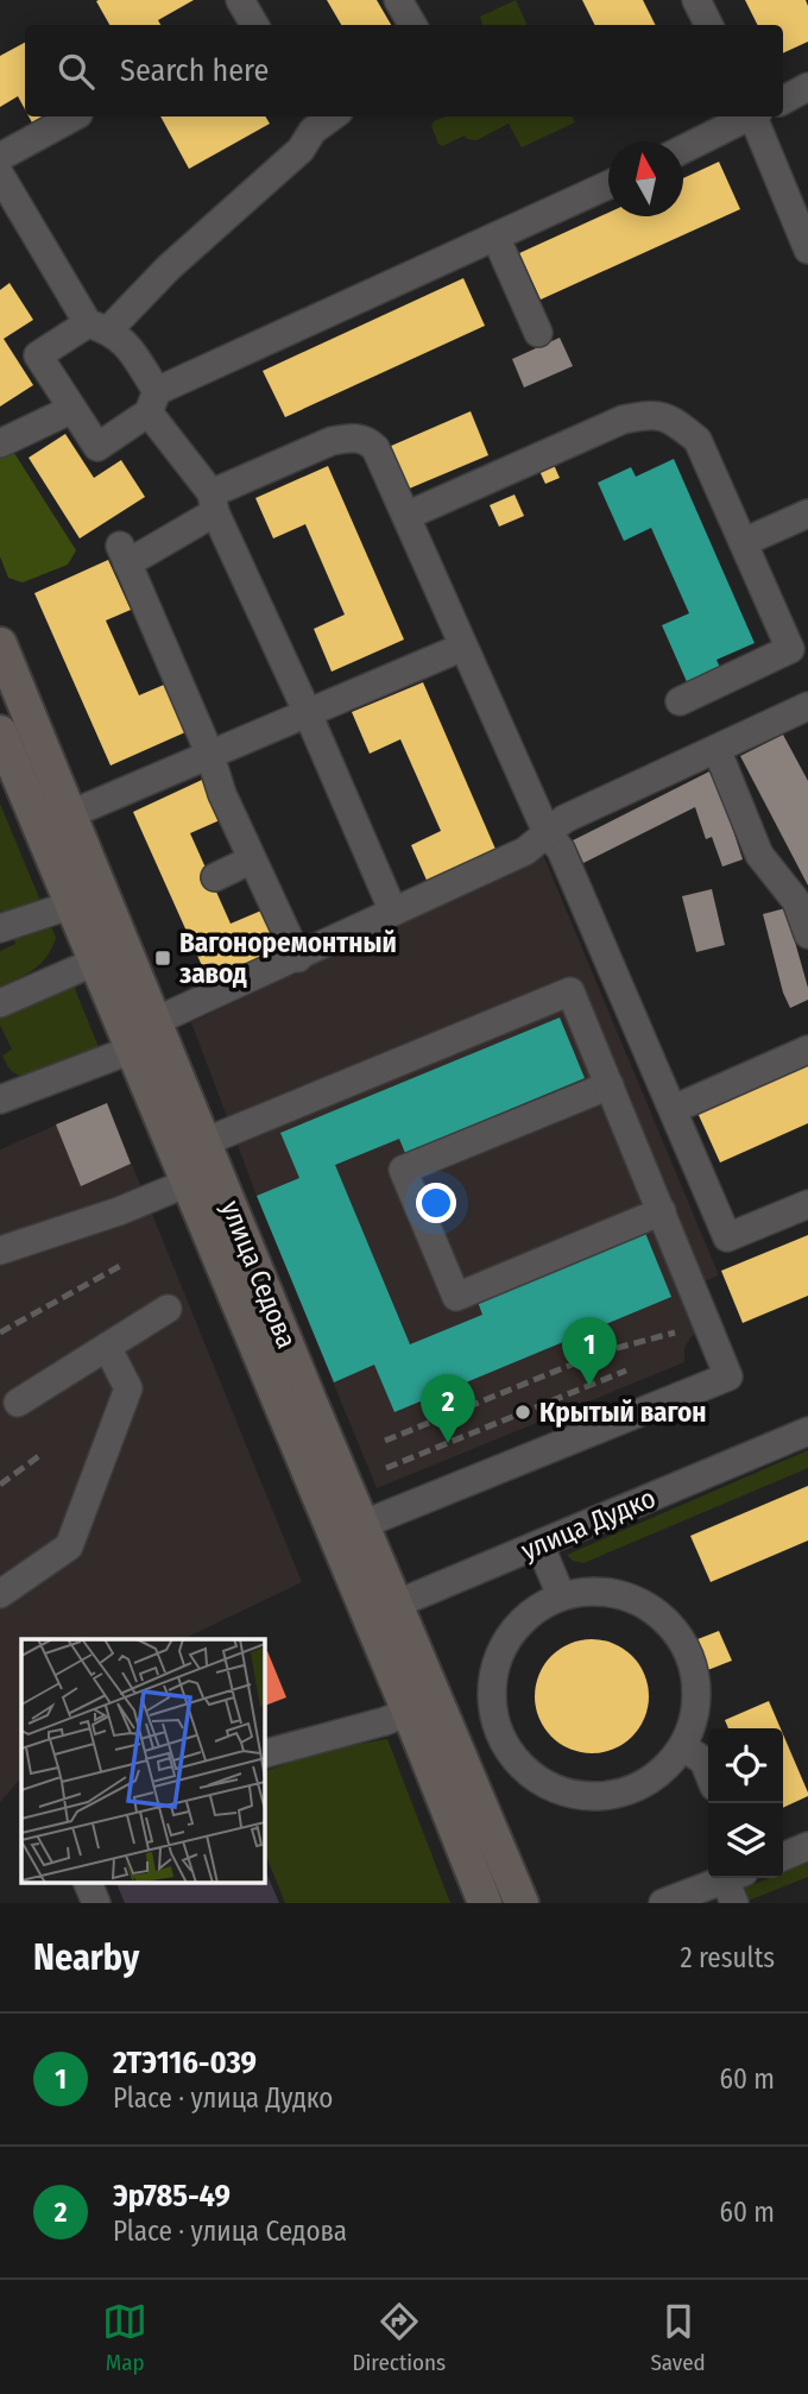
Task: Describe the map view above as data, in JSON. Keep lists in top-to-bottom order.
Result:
{
  "streets": {
    "main road": ["улица Седова"],
    "street": ["улица Дудко"]
  },
  "crossings": [
    ["улица Седова", "улица Дудко"]
  ],
  "places": {
    "transit": ["Вагоноремонтный завод"],
    "other": ["Крытый вагон"]
  },
  "north": "top",
  "page": {
    "search": "Search here",
    "pins": ["1", "2"],
    "heading": ["Nearby", "2 results"],
    "list": [
      {
        "mark": "1",
        "name": "2ТЭ116-039",
        "note": "Place · улица Дудко",
        "value": "60 m"
      },
      {
        "mark": "2",
        "name": "Эр785-49",
        "note": "Place · улица Седова",
        "value": "60 m"
      }
    ],
    "nav": ["Map", "Directions", "Saved"]
  }
}
